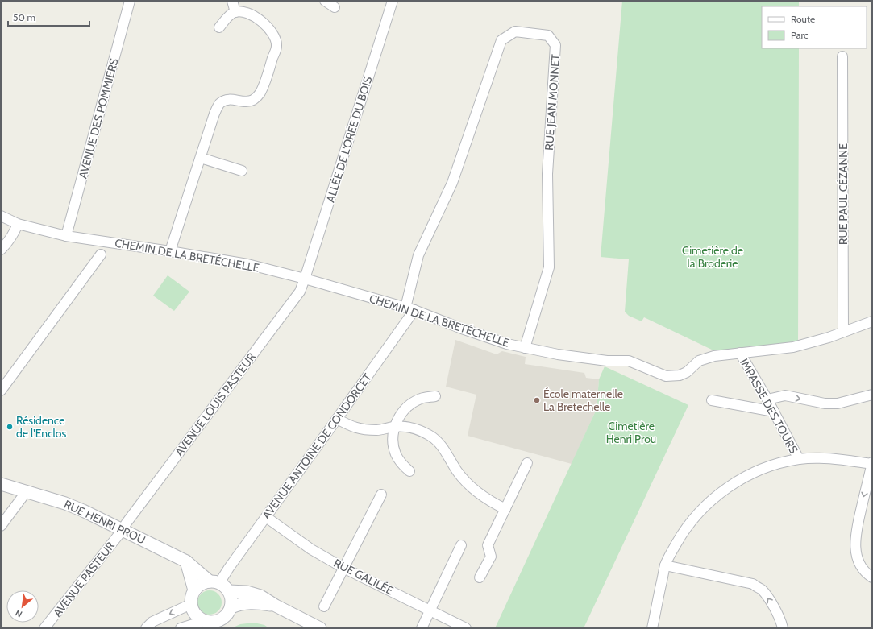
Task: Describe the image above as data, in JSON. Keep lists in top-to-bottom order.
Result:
{
  "streets": {
    "street": [
      "RUE JEAN MONNET",
      "AVENUE DES POMMIERS",
      "ALLÉE DE L'ORÉE DU BOIS",
      "RUE PAUL CÉZANNE",
      "CHEMIN DE LA BRETÉCHELLE",
      "AVENUE LOUIS PASTEUR",
      "IMPASSE DES TOURS",
      "AVENUE ANTOINE DE CONDORCET",
      "RUE HENRI PROU",
      "RUE GALILÉE",
      "AVENUE PASTEUR"
    ]
  },
  "crossings": [
    ["RUE JEAN MONNET", "CHEMIN DE LA BRETÉCHELLE"],
    ["RUE JEAN MONNET", "AVENUE ANTOINE DE CONDORCET"],
    ["AVENUE DES POMMIERS", "CHEMIN DE LA BRETÉCHELLE"],
    ["ALLÉE DE L'ORÉE DU BOIS", "CHEMIN DE LA BRETÉCHELLE"],
    ["ALLÉE DE L'ORÉE DU BOIS", "AVENUE LOUIS PASTEUR"],
    ["RUE PAUL CÉZANNE", "CHEMIN DE LA BRETÉCHELLE"],
    ["CHEMIN DE LA BRETÉCHELLE", "AVENUE LOUIS PASTEUR"],
    ["CHEMIN DE LA BRETÉCHELLE", "IMPASSE DES TOURS"],
    ["CHEMIN DE LA BRETÉCHELLE", "AVENUE ANTOINE DE CONDORCET"],
    ["AVENUE LOUIS PASTEUR", "RUE HENRI PROU"],
    ["AVENUE LOUIS PASTEUR", "AVENUE PASTEUR"],
    ["AVENUE ANTOINE DE CONDORCET", "RUE HENRI PROU"],
    ["AVENUE ANTOINE DE CONDORCET", "RUE GALILÉE"],
    ["RUE HENRI PROU", "AVENUE PASTEUR"]
  ],
  "parks": ["Cimetière de la Broderie", "Cimetière Henri Prou"],
  "places": ["École maternelle La Bretechelle", "Résidence de l'Enclos"],
  "legend": ["Route", "Parc"],
  "scale_bar": "50 m",
  "north": "bottom left"
}
